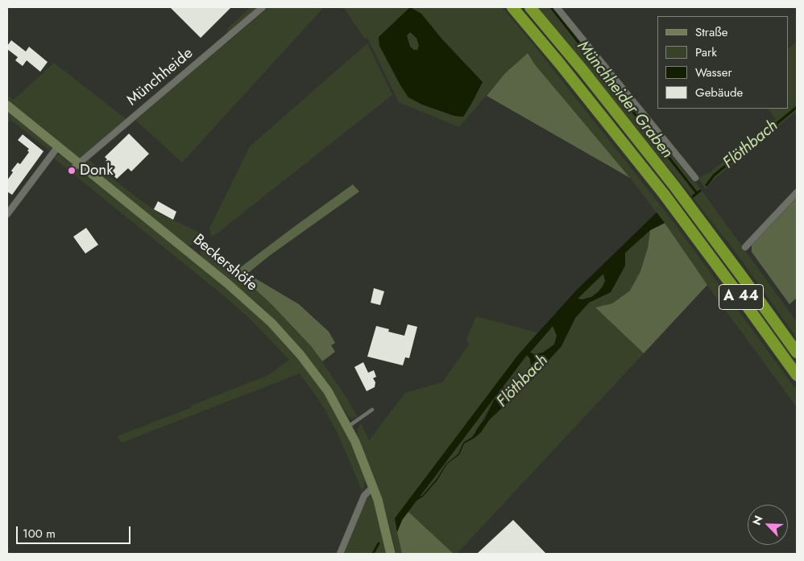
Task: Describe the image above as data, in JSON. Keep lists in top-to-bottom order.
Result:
{
  "streets": {
    "highway": ["A 44"],
    "street": ["Münchheide", "Beckershöfe"]
  },
  "crossings": [
    ["Münchheide", "Beckershöfe"]
  ],
  "water": ["Münchheider Graben", "Flöthbach"],
  "places": ["Donk"],
  "legend": [
    "Straße",
    "Park",
    "Wasser",
    "Gebäude"
  ],
  "scale_bar": "100 m",
  "north": "top left"
}
